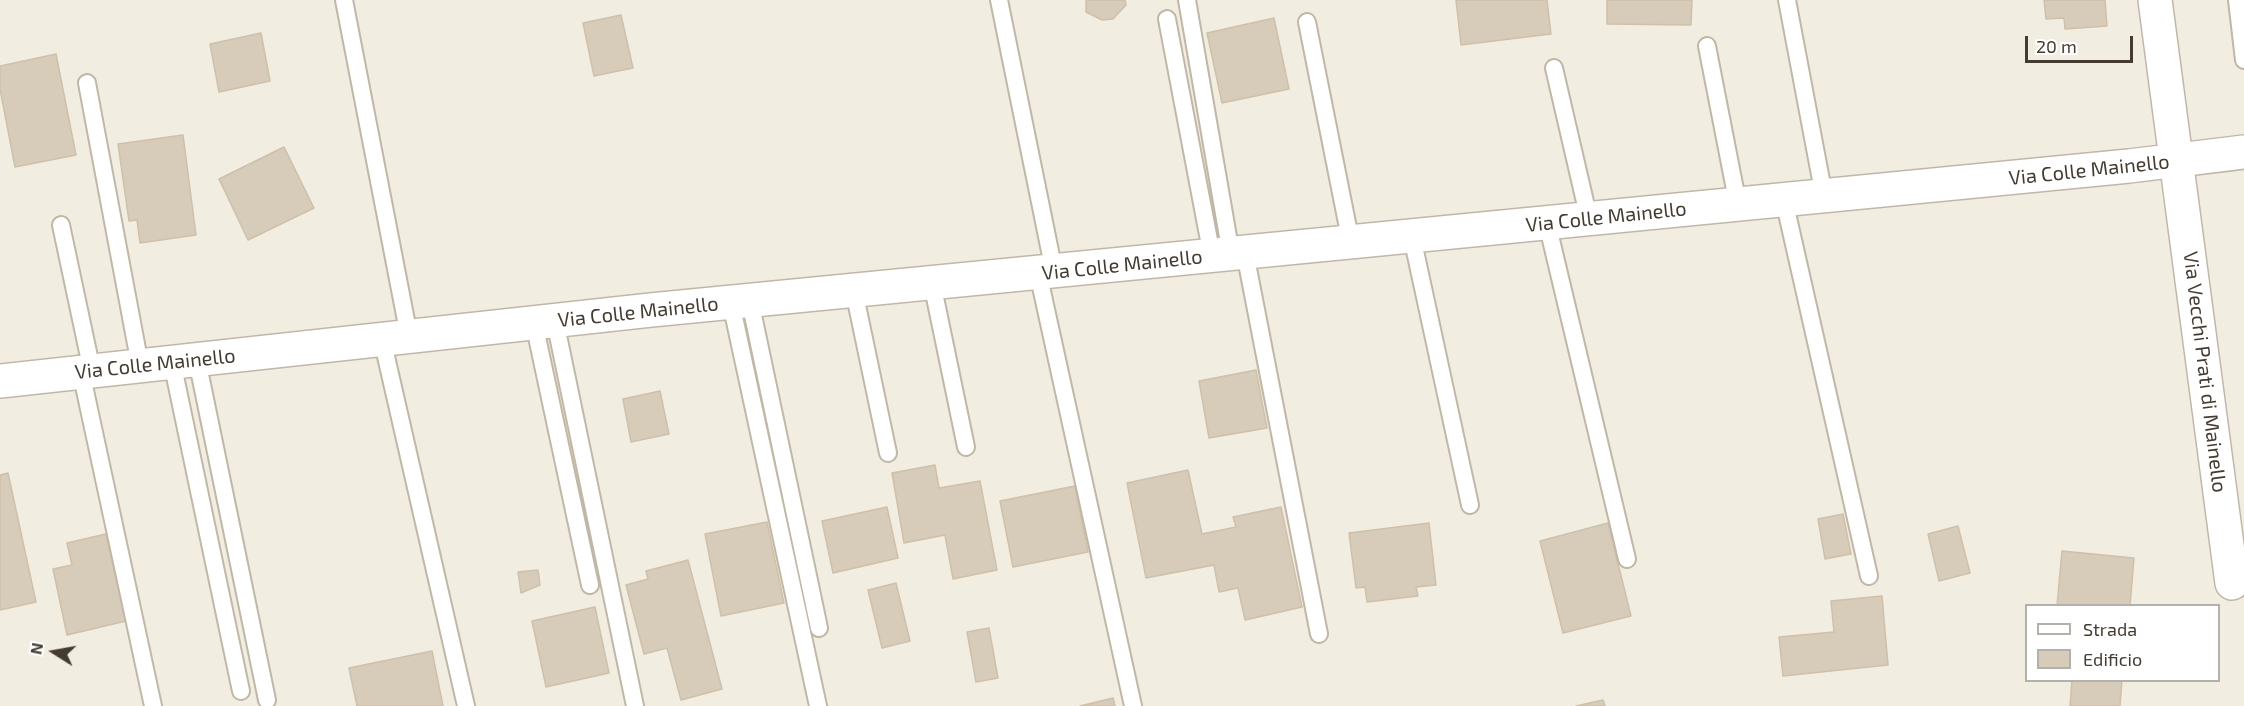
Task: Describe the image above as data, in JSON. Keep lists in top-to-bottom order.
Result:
{
  "streets": {
    "street": ["Via Colle Mainello", "Via Vecchi Prati di Mainello"]
  },
  "crossings": [
    ["Via Colle Mainello", "Via Vecchi Prati di Mainello"]
  ],
  "legend": ["Strada", "Edificio"],
  "scale_bar": "20 m",
  "north": "left"
}
